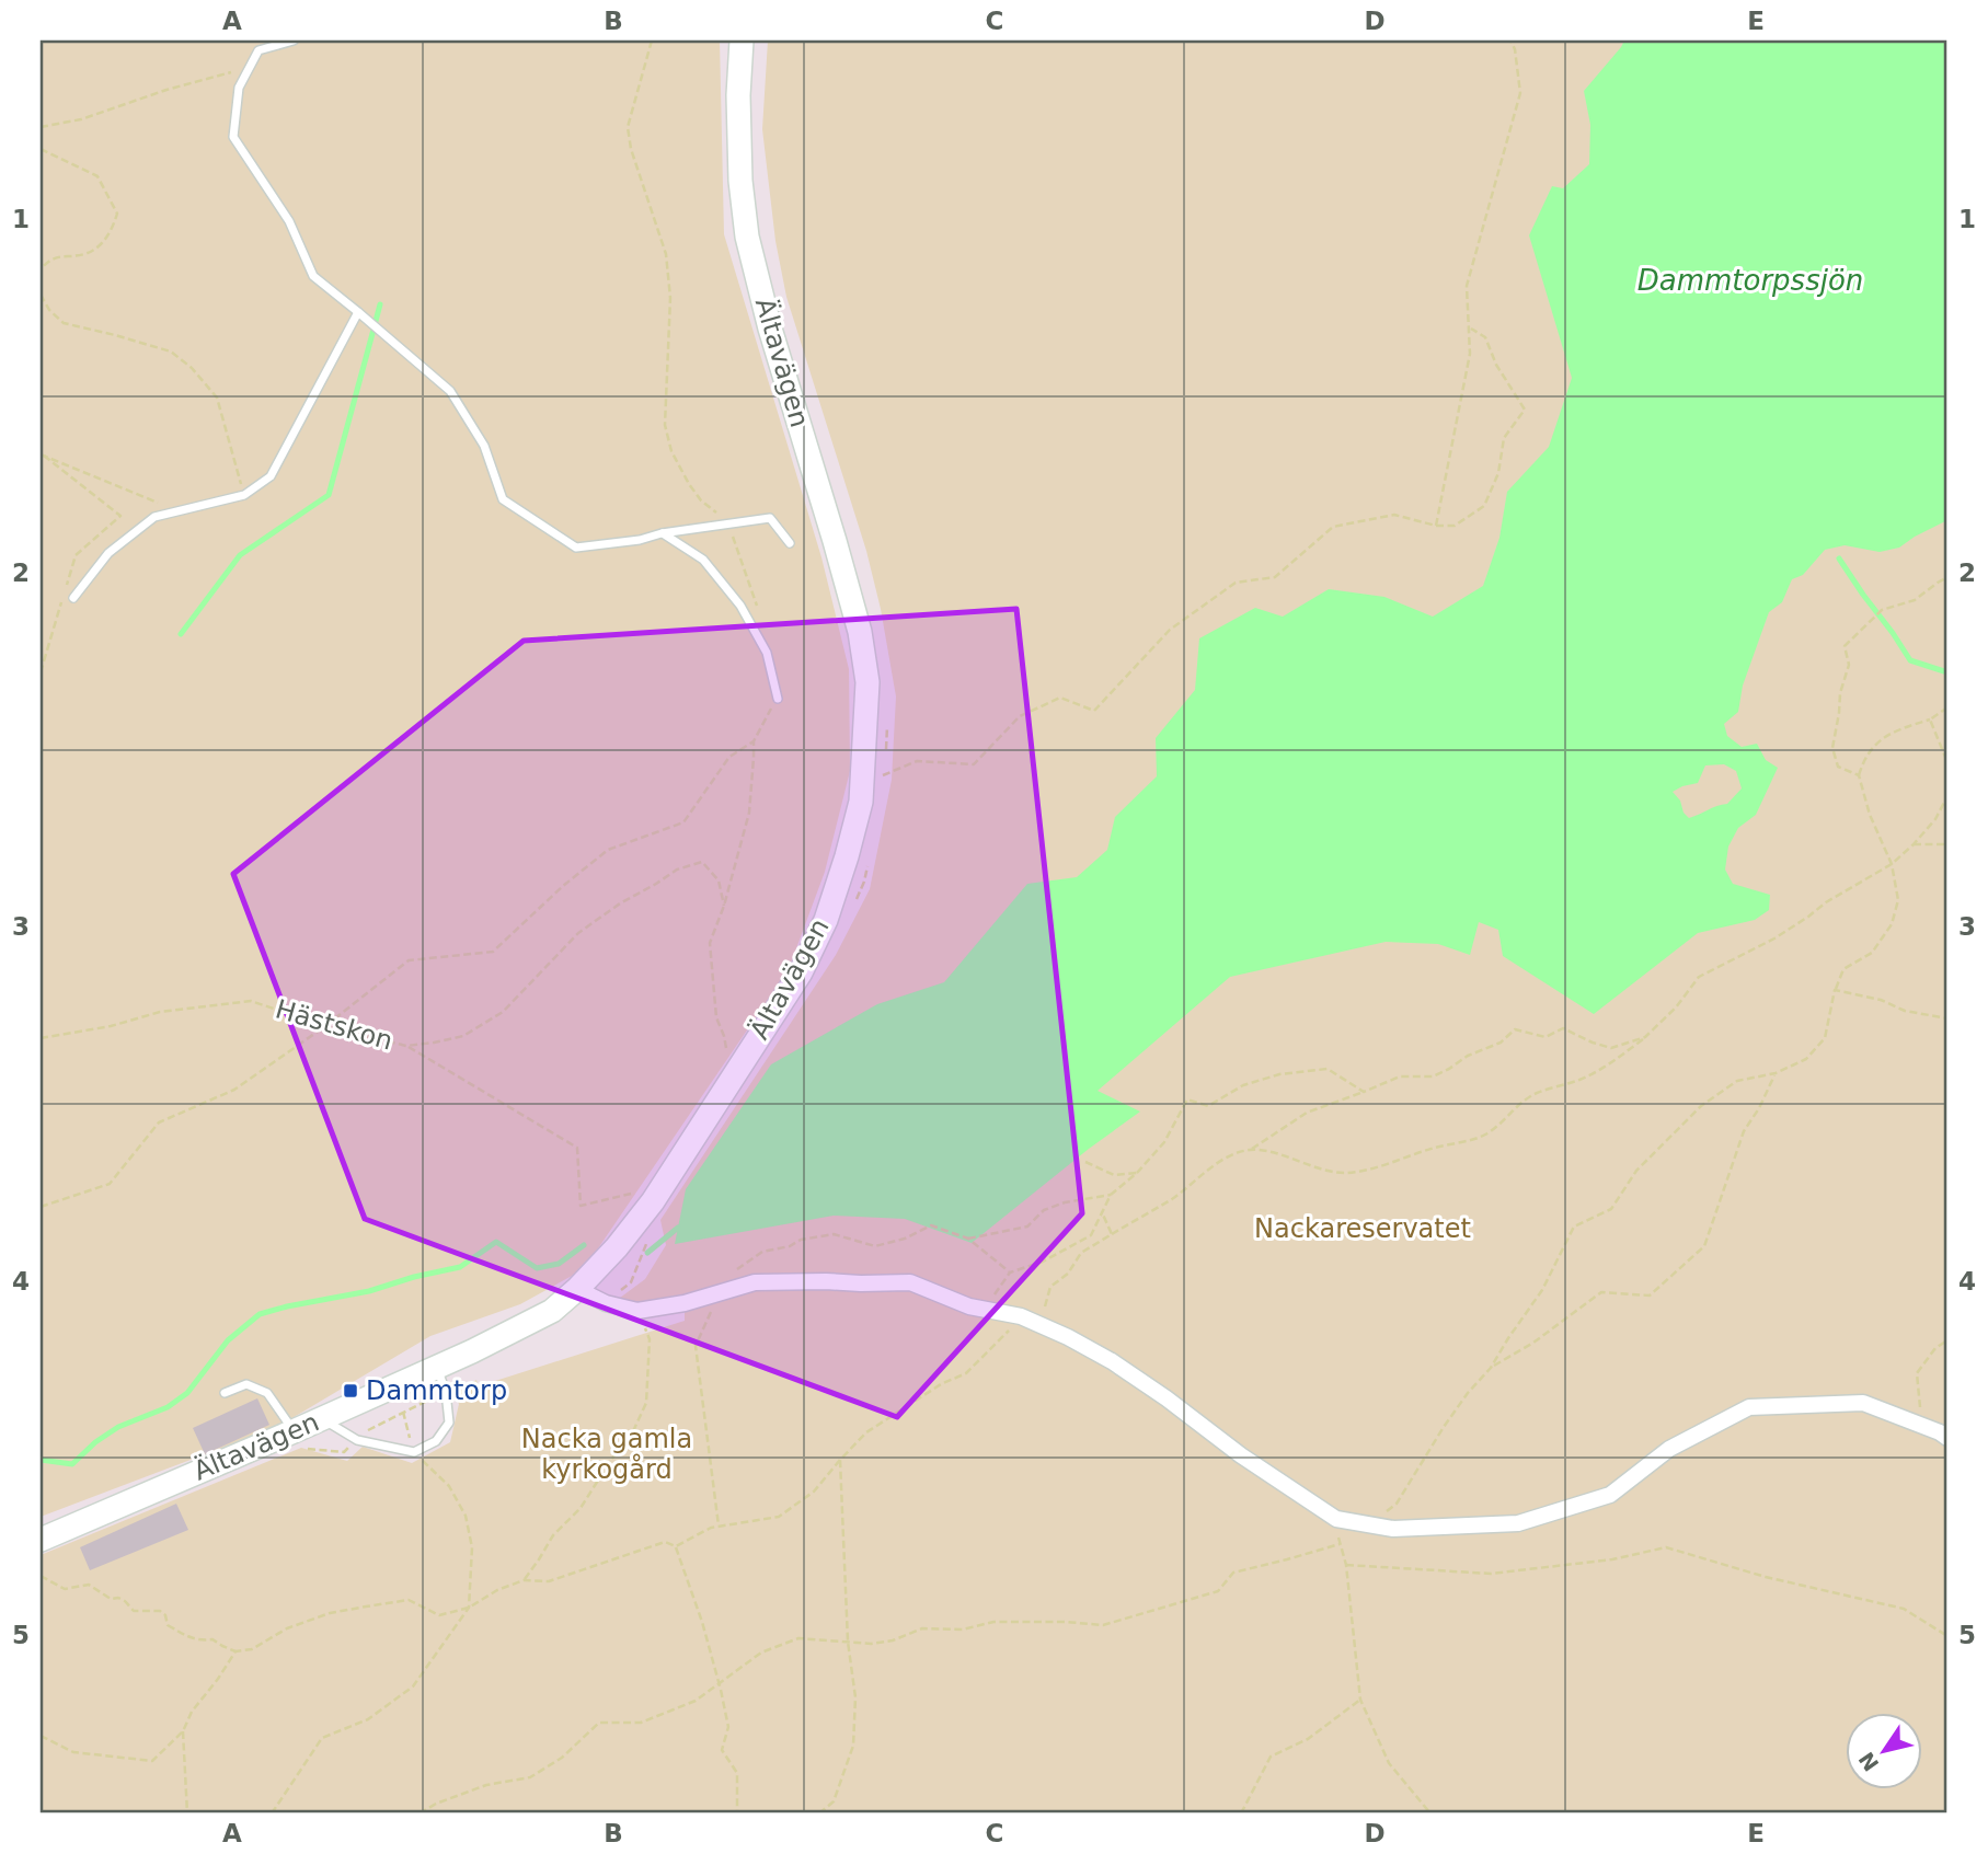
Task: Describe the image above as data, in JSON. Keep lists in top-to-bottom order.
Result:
{
  "streets": {
    "main road": ["Ältavägen"],
    "path": ["Hästskon"]
  },
  "water": ["Dammtorpssjön"],
  "parks": ["Nackareservatet", "Nacka gamla kyrkogård"],
  "places": {
    "transit": ["Dammtorp"]
  },
  "north": "bottom left",
  "grid": {
    "columns": [
      "A",
      "B",
      "C",
      "D",
      "E"
    ],
    "rows": [
      "1",
      "2",
      "3",
      "4",
      "5"
    ]
  }
}
